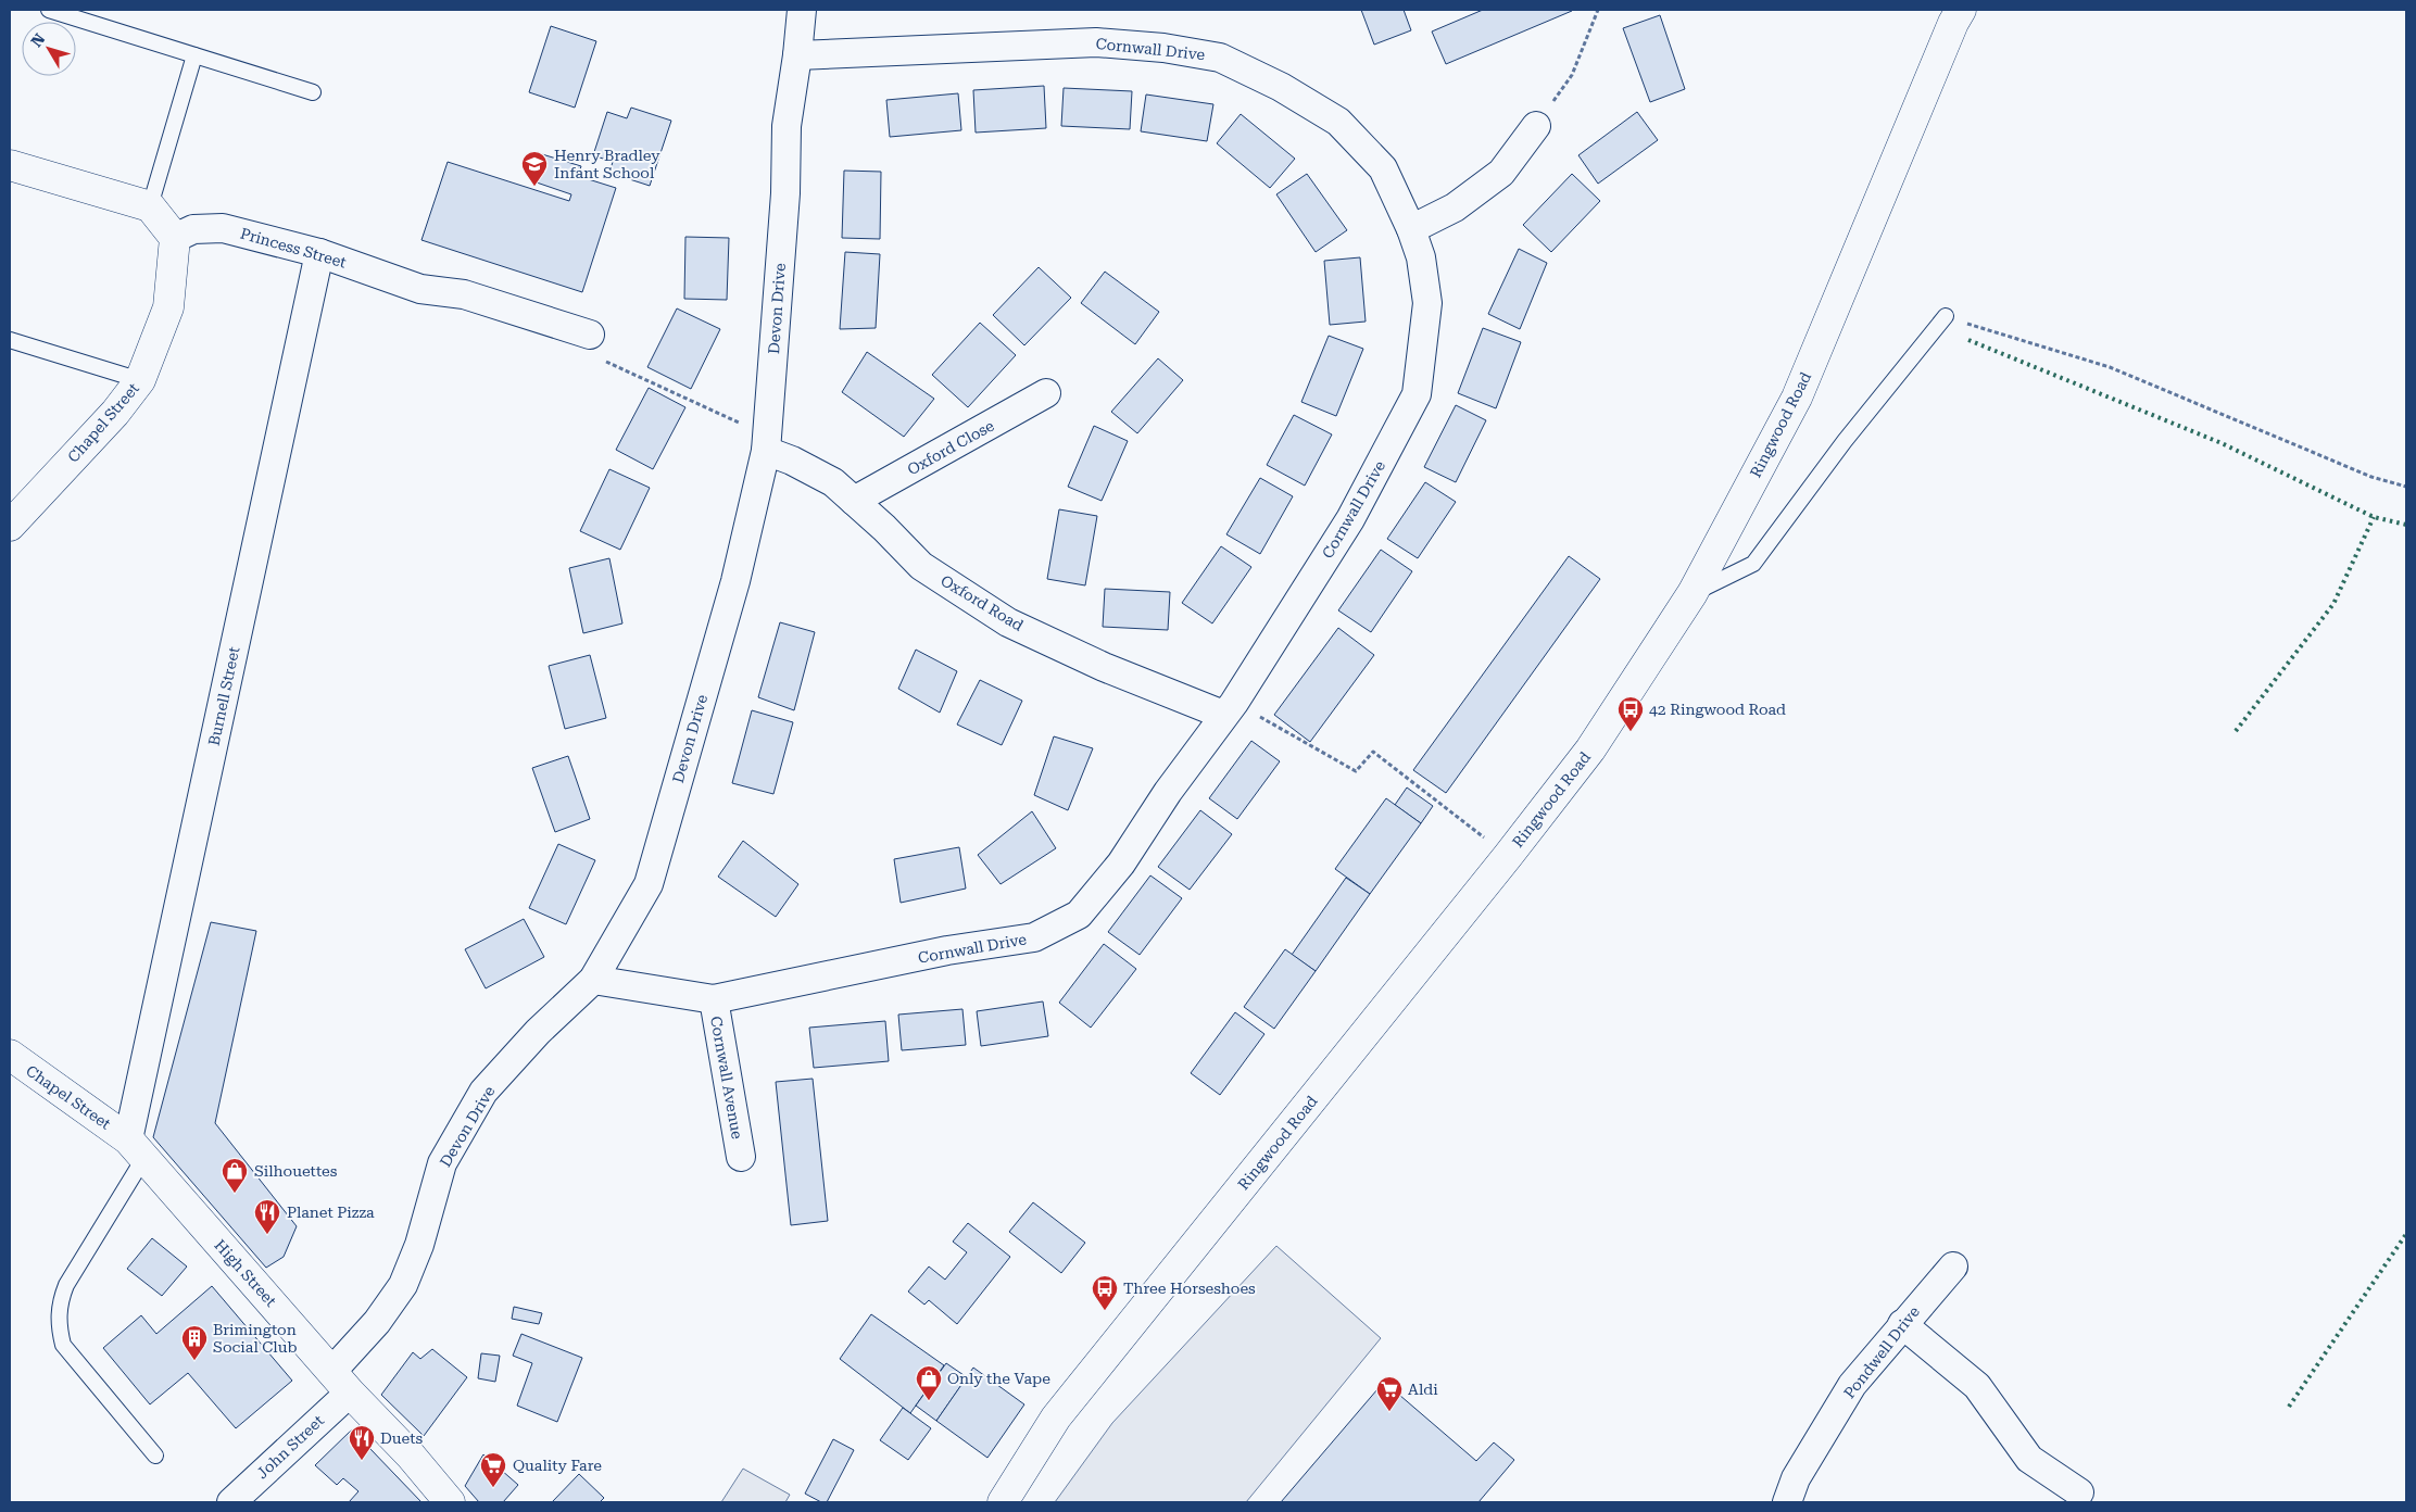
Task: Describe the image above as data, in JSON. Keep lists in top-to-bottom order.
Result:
{
  "streets": {
    "main road": ["Chapel Street", "Ringwood Road", "High Street"],
    "street": [
      "Cornwall Drive",
      "Princess Street",
      "Devon Drive",
      "Oxford Close",
      "Oxford Road",
      "Burnell Street",
      "Cornwall Avenue",
      "Pondwell Drive",
      "John Street"
    ]
  },
  "crossings": [
    ["Cornwall Drive", "Devon Drive"],
    ["Cornwall Drive", "Oxford Road"],
    ["Cornwall Drive", "Cornwall Avenue"],
    ["Princess Street", "Chapel Street"],
    ["Princess Street", "Burnell Street"],
    ["Devon Drive", "Oxford Road"],
    ["Devon Drive", "High Street"],
    ["Devon Drive", "John Street"],
    ["Chapel Street", "Burnell Street"],
    ["Chapel Street", "High Street"],
    ["Oxford Close", "Oxford Road"],
    ["Burnell Street", "High Street"],
    ["High Street", "John Street"]
  ],
  "places": {
    "school or university": ["Henry Bradley Infant School"],
    "bus stop": ["42 Ringwood Road", "Three Horseshoes"],
    "shop": ["Silhouettes", "Only the Vape"],
    "restaurant": ["Planet Pizza", "Duets"],
    "building": ["Brimington Social Club"],
    "supermarket": ["Aldi", "Quality Fare"]
  },
  "north": "top left"
}
